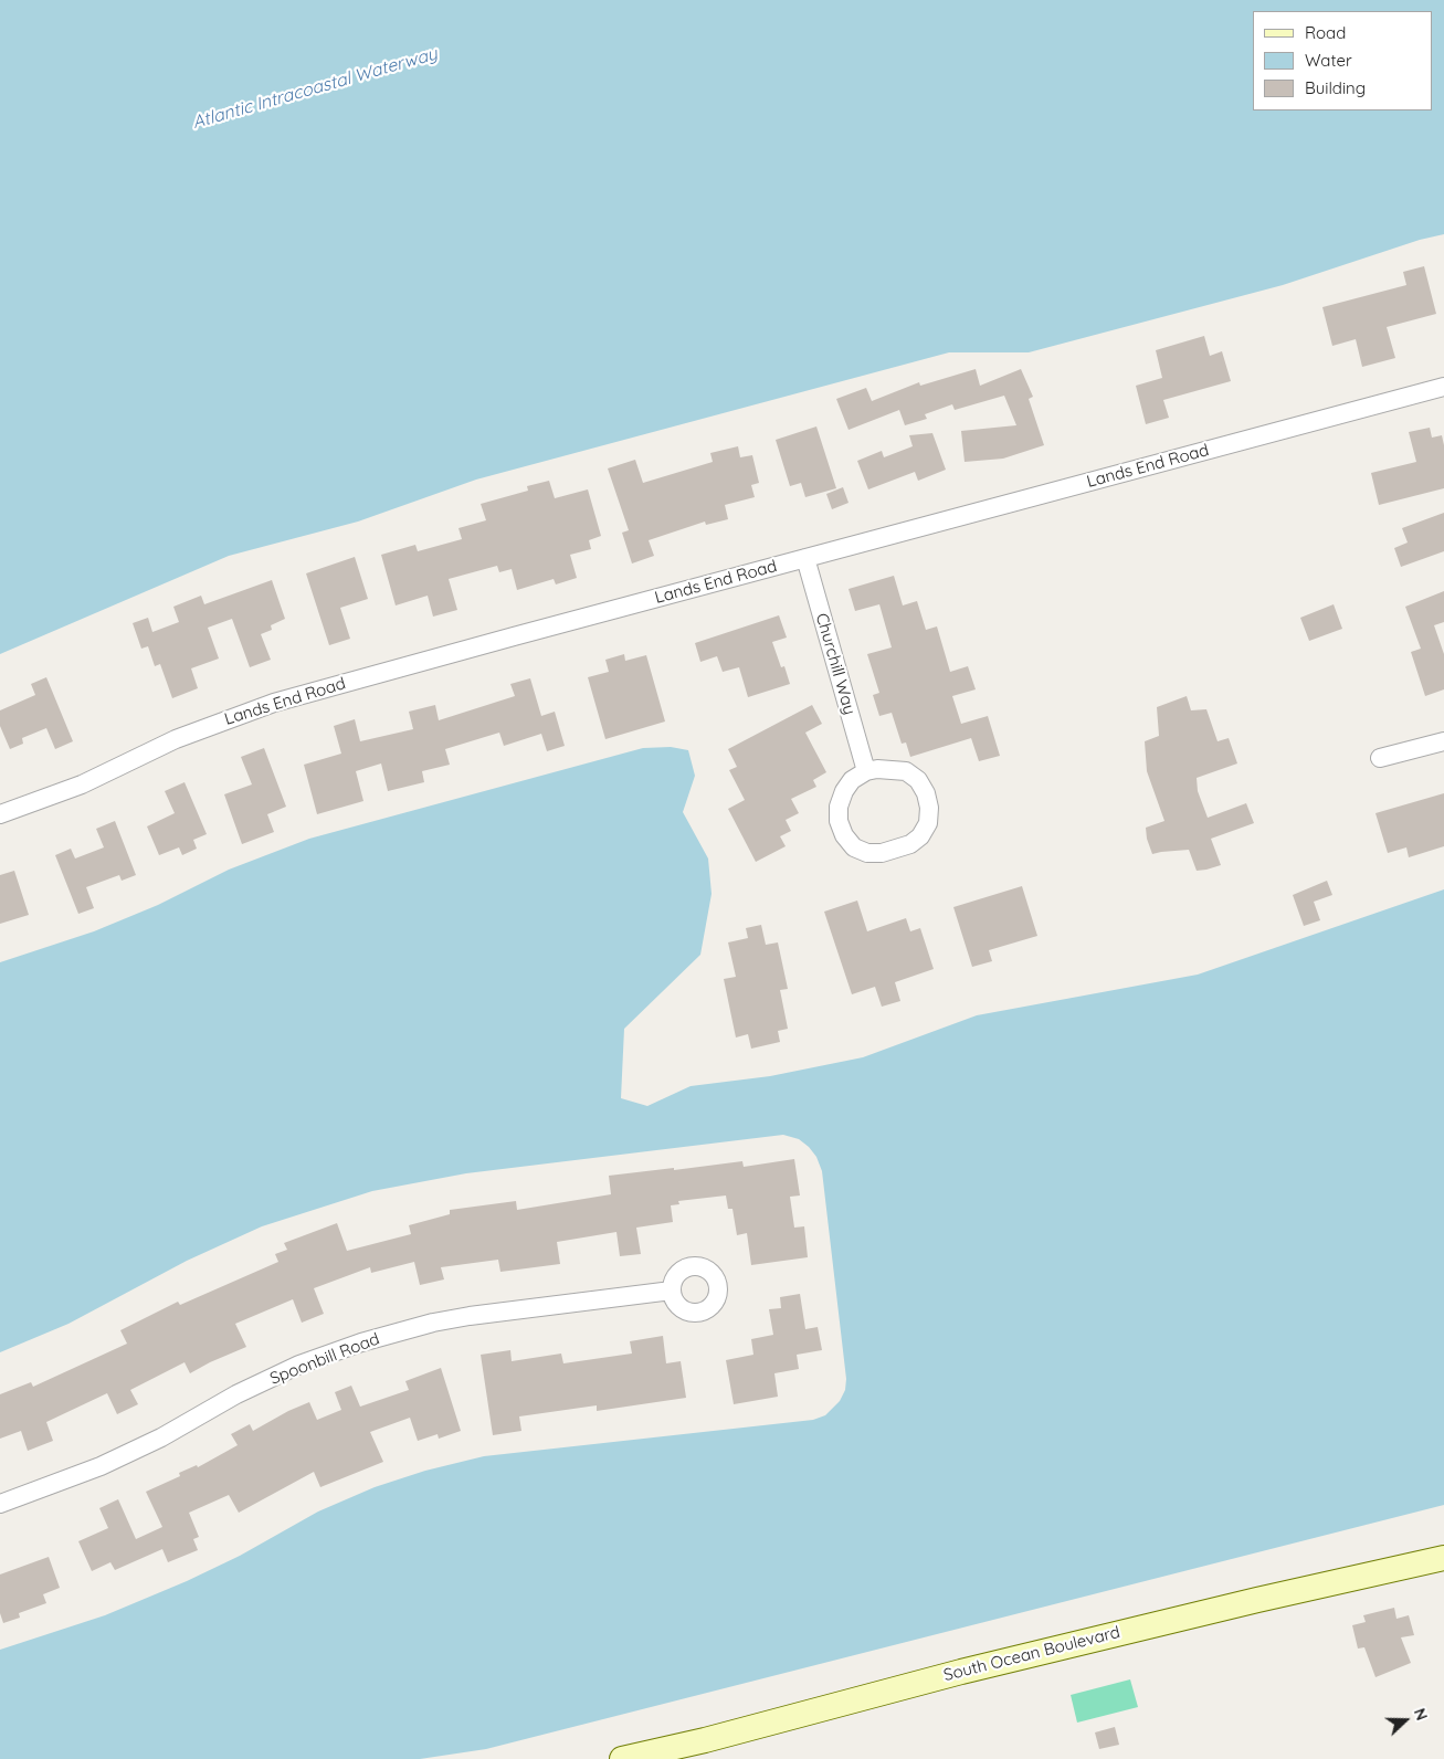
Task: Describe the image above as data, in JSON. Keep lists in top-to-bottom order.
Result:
{
  "streets": {
    "main road": ["South Ocean Boulevard"],
    "street": ["Lands End Road", "Churchill Way", "Spoonbill Road"]
  },
  "crossings": [
    ["Lands End Road", "Churchill Way"]
  ],
  "water": ["Atlantic Intracoastal Waterway"],
  "legend": ["Road", "Water", "Building"],
  "north": "right"
}
